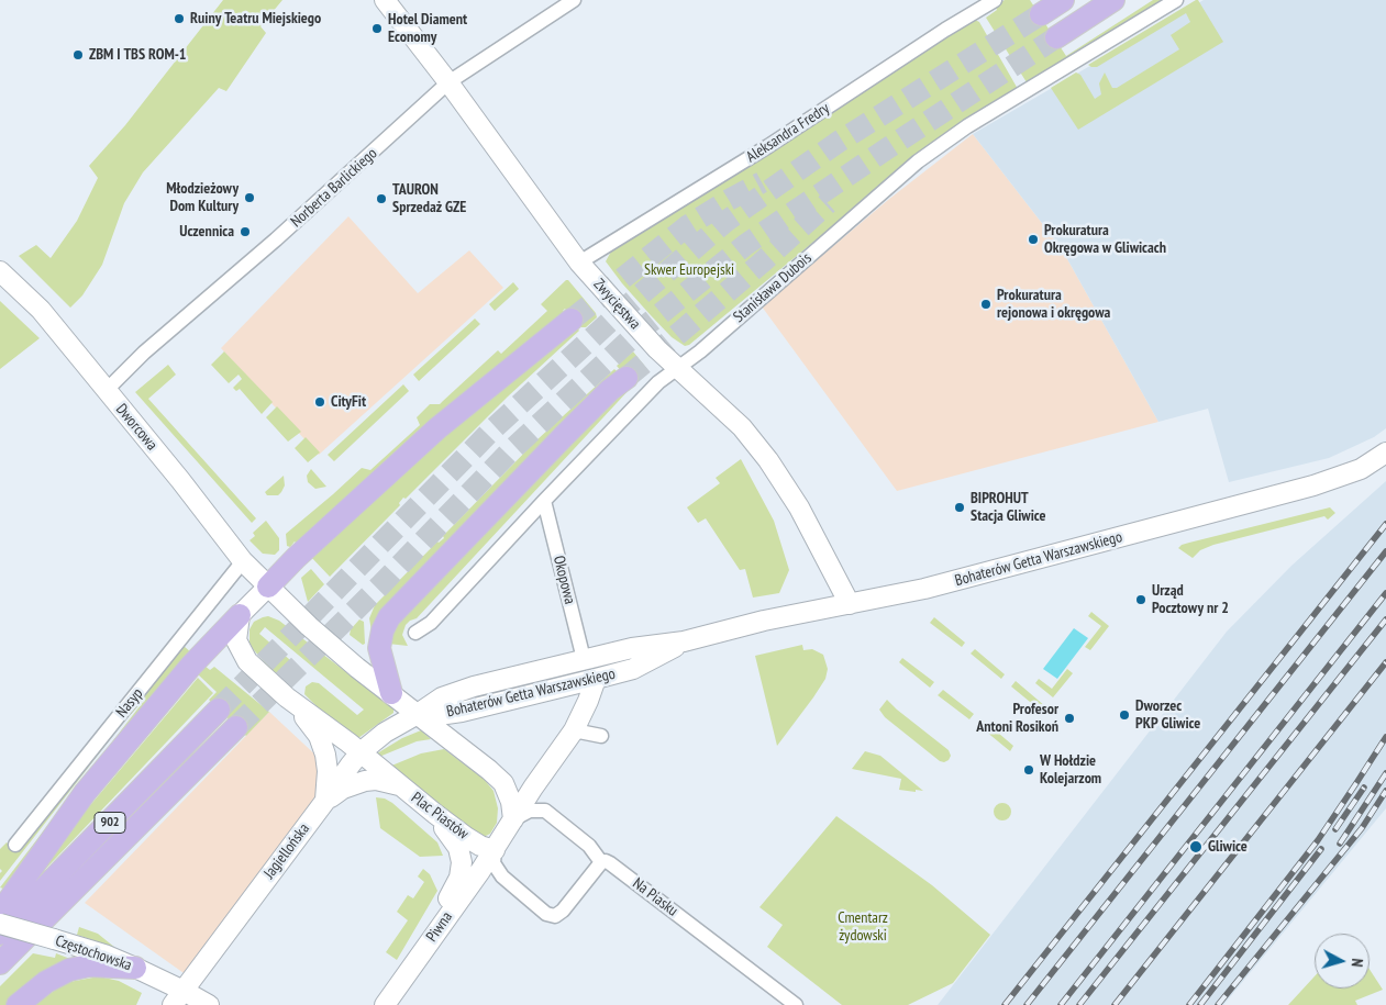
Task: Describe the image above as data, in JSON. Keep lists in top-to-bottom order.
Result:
{
  "streets": {
    "main road": [
      "Zwycięstwa",
      "Dworcowa",
      "Bohaterów Getta Warszawskiego",
      "Plac Piastów",
      "902",
      "Jagiellońska",
      "Piwna",
      "Częstochowska"
    ],
    "street": [
      "Aleksandra Fredry",
      "Norberta Barlickiego",
      "Stanisława Dubois",
      "Okopowa",
      "Nasyp",
      "Na Piasku"
    ]
  },
  "crossings": [
    ["Aleksandra Fredry", "Zwycięstwa"],
    ["Norberta Barlickiego", "Zwycięstwa"],
    ["Norberta Barlickiego", "Dworcowa"],
    ["Stanisława Dubois", "Zwycięstwa"],
    ["Stanisława Dubois", "Okopowa"],
    ["Zwycięstwa", "Bohaterów Getta Warszawskiego"],
    ["Dworcowa", "Bohaterów Getta Warszawskiego"],
    ["Dworcowa", "Nasyp"],
    ["Dworcowa", "Jagiellońska"],
    ["Bohaterów Getta Warszawskiego", "Okopowa"],
    ["Bohaterów Getta Warszawskiego", "Jagiellońska"],
    ["Plac Piastów", "Jagiellońska"],
    ["Plac Piastów", "Na Piasku"],
    ["Plac Piastów", "Piwna"],
    ["Jagiellońska", "Częstochowska"],
    ["Na Piasku", "Piwna"]
  ],
  "parks": ["Skwer Europejski", "Cmentarz żydowski"],
  "places": [
    "Ruiny Teatru Miejskiego",
    "Hotel Diament Economy",
    "ZBM I TBS ROM-1",
    "Młodzieżowy Dom Kultury",
    "TAURON Sprzedaż GZE",
    "Uczennica",
    "Prokuratura Okręgowa w Gliwicach",
    "Prokuratura rejonowa i okręgowa",
    "CityFit",
    "BIPROHUT Stacja Gliwice",
    "Urząd Pocztowy nr 2",
    "Dworzec PKP Gliwice",
    "Profesor Antoni Rosikoń",
    "W Hołdzie Kolejarzom",
    "Gliwice"
  ],
  "north": "right"
}
